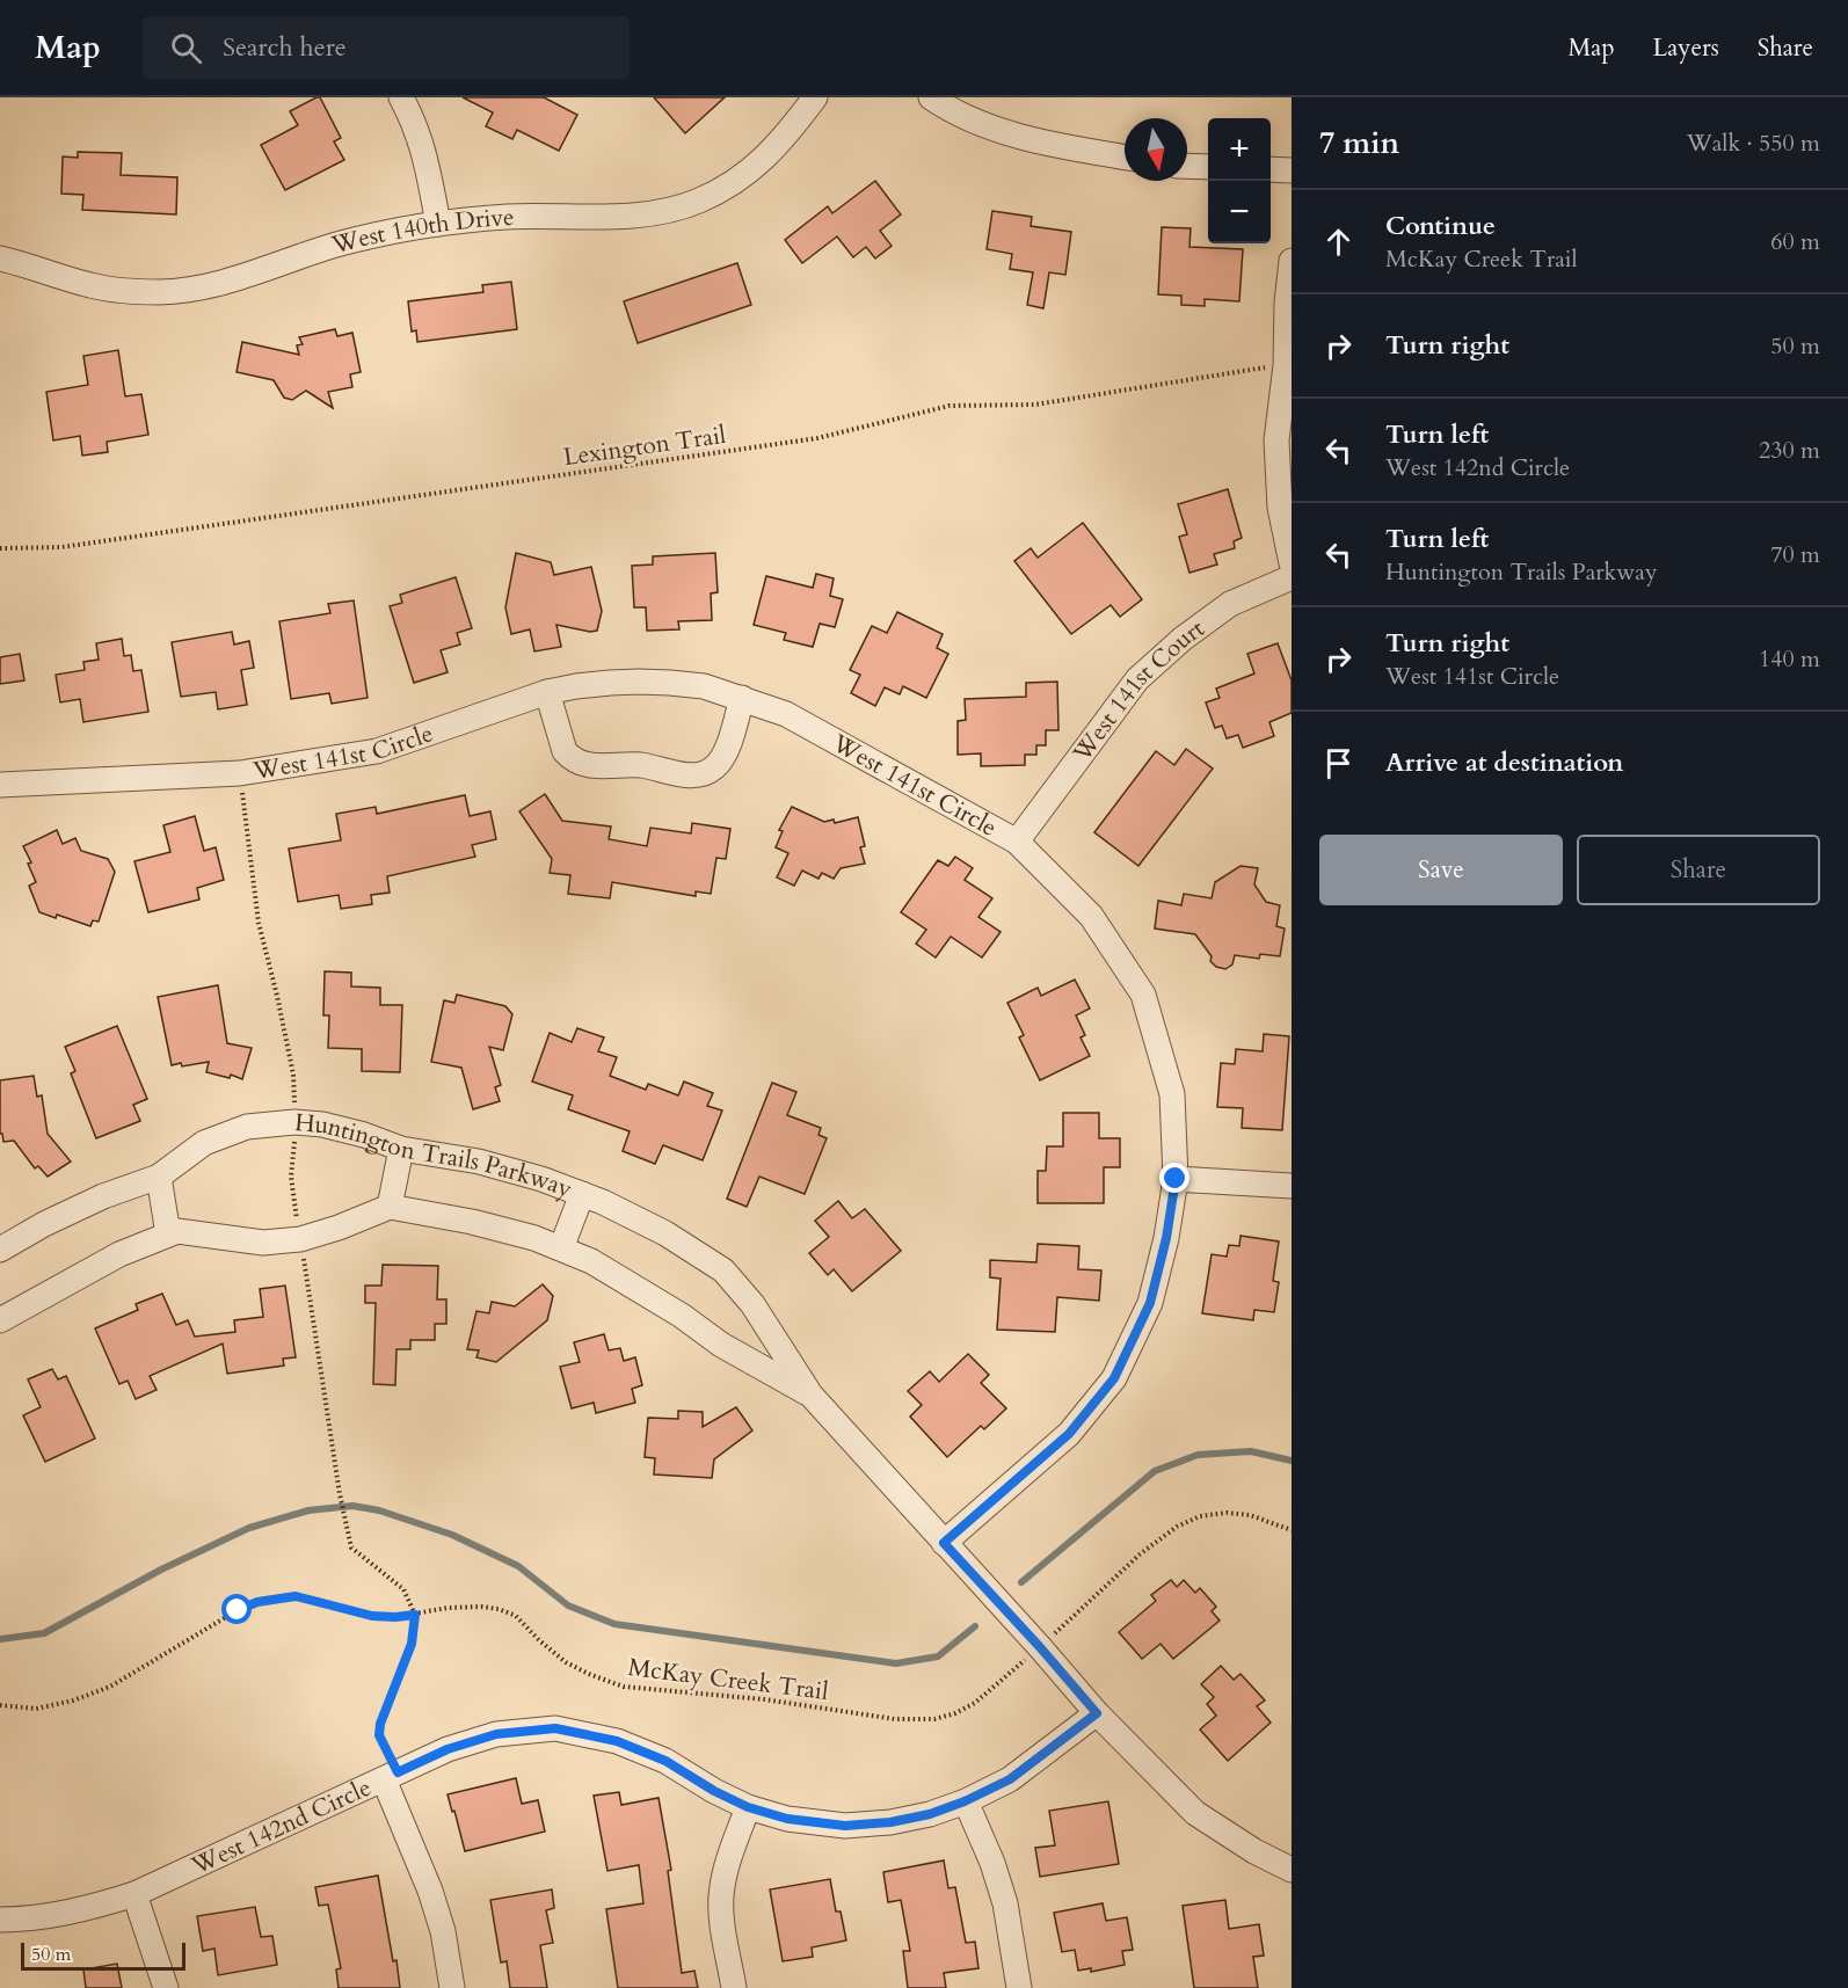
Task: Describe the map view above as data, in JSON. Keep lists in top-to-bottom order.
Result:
{
  "streets": {
    "street": [
      "West 140th Drive",
      "West 141st Court",
      "West 141st Circle",
      "Huntington Trails Parkway",
      "West 142nd Circle"
    ],
    "path": ["Lexington Trail", "McKay Creek Trail"]
  },
  "crossings": [
    ["West 141st Court", "West 141st Circle"],
    ["West 141st Circle", "Huntington Trails Parkway"],
    ["Huntington Trails Parkway", "West 142nd Circle"]
  ],
  "scale_bar": "50 m",
  "north": "bottom",
  "page": {
    "header": "Map",
    "search": "Search here",
    "nav": ["Map", "Layers", "Share"],
    "heading": ["7 min", "Walk · 550 m"],
    "map_buttons": ["+", "−"],
    "list": [
      ["Continue", "McKay Creek Trail", "60 m"],
      ["Turn right", "50 m"],
      ["Turn left", "West 142nd Circle", "230 m"],
      ["Turn left", "Huntington Trails Parkway", "70 m"],
      ["Turn right", "West 141st Circle", "140 m"],
      "Arrive at destination"
    ],
    "buttons": ["Save", "Share"],
    "scale": "50 m"
  }
}
